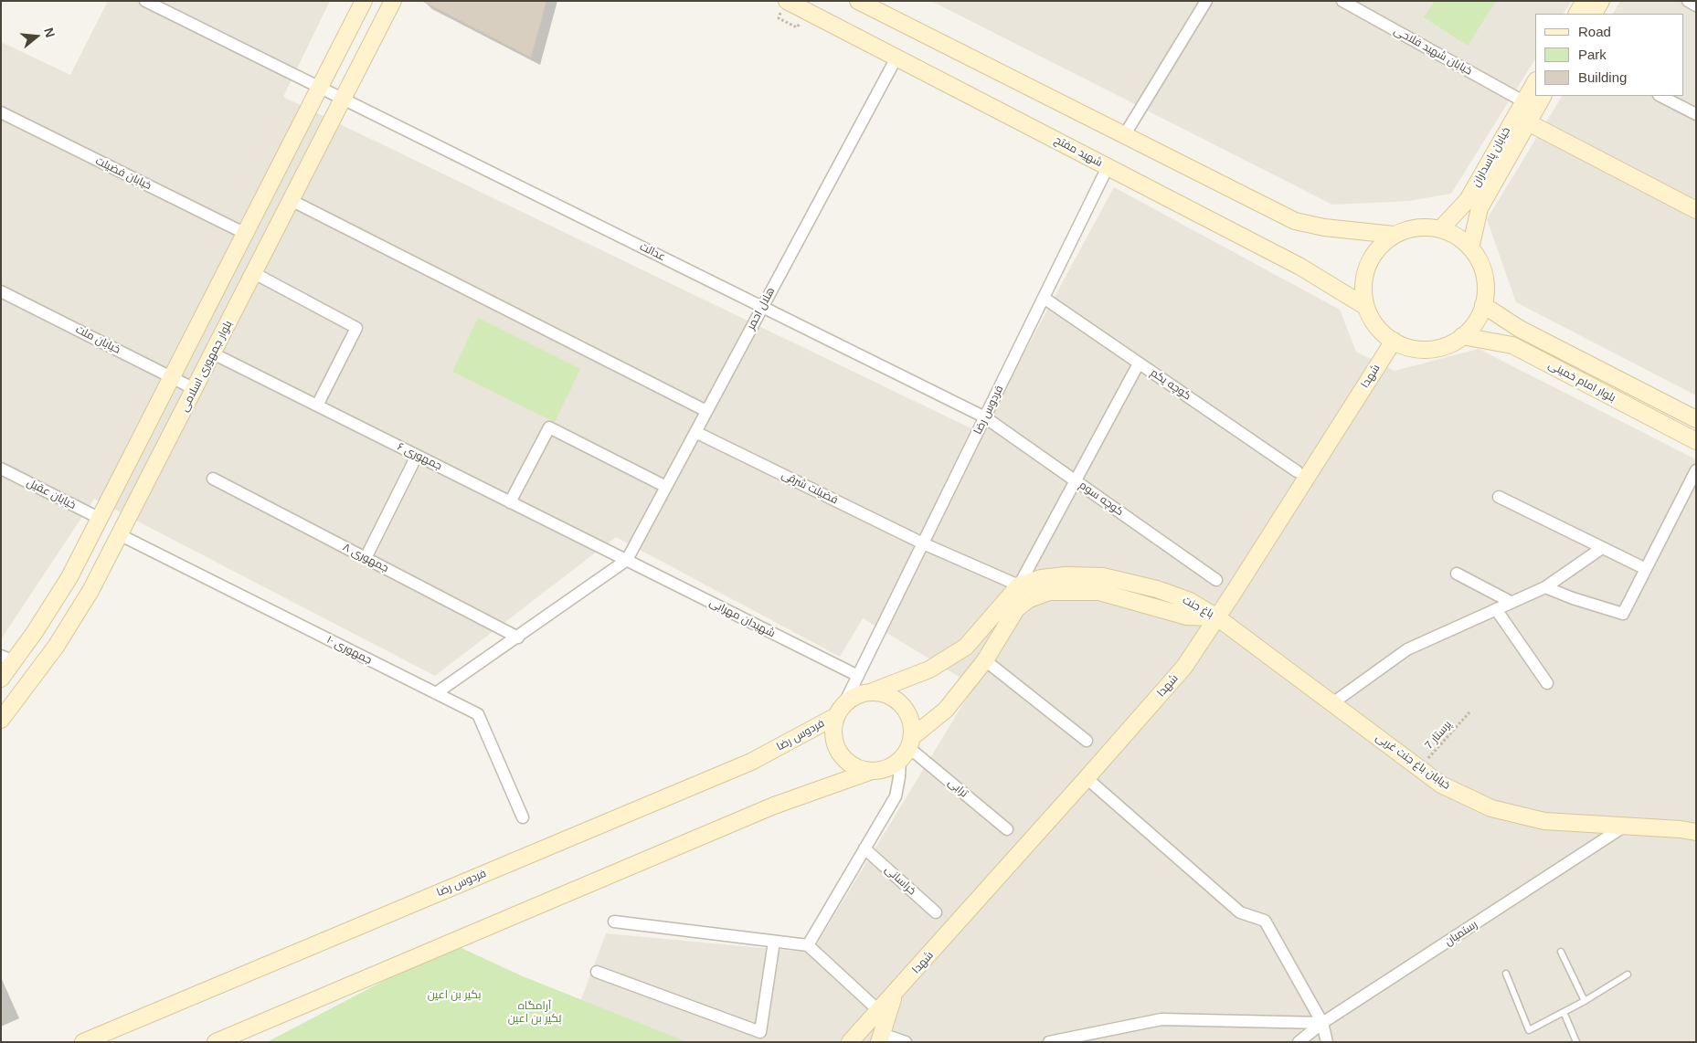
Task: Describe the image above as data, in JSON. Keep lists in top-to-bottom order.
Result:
{
  "streets": {
    "street": [
      "خیابان شهید فلاحی",
      "شهید مفتح",
      "خیابان پاسداران",
      "خیابان فضیلت",
      "عدالت",
      "هلال احمر",
      "خیابان ملت",
      "بلوار جمهوری اسلامی",
      "شهدا",
      "بلوار امام خمینی",
      "کوچه یکم",
      "فردوس رضا",
      "جمهوری ۶",
      "فضیلت شرقی",
      "خیابان عقیل",
      "کوچه سوم",
      "جمهوری ۸",
      "باغ جنت",
      "شهیدان مهرابی",
      "جمهوری ۱۰",
      "خیابان باغ جنت غربی",
      "ترابی",
      "خراسانی",
      "رستمیان"
    ],
    "path": ["پرستار 7"]
  },
  "crossings": [
    ["خیابان شهید فلاحی", "خیابان پاسداران"],
    ["شهید مفتح", "خیابان پاسداران"],
    ["شهید مفتح", "هلال احمر"],
    ["شهید مفتح", "شهدا"],
    ["شهید مفتح", "بلوار امام خمینی"],
    ["شهید مفتح", "فردوس رضا"],
    ["خیابان پاسداران", "شهدا"],
    ["خیابان پاسداران", "بلوار امام خمینی"],
    ["عدالت", "هلال احمر"],
    ["عدالت", "بلوار جمهوری اسلامی"],
    ["عدالت", "فردوس رضا"],
    ["عدالت", "کوچه سوم"],
    ["هلال احمر", "جمهوری ۶"],
    ["هلال احمر", "فضیلت شرقی"],
    ["هلال احمر", "شهیدان مهرابی"],
    ["خیابان ملت", "بلوار جمهوری اسلامی"],
    ["بلوار جمهوری اسلامی", "جمهوری ۶"],
    ["بلوار جمهوری اسلامی", "جمهوری ۱۰"],
    ["شهدا", "بلوار امام خمینی"],
    ["شهدا", "باغ جنت"],
    ["شهدا", "خیابان باغ جنت غربی"],
    ["کوچه یکم", "فردوس رضا"],
    ["فردوس رضا", "فضیلت شرقی"],
    ["فردوس رضا", "کوچه سوم"],
    ["فردوس رضا", "باغ جنت"],
    ["فردوس رضا", "شهیدان مهرابی"],
    ["فردوس رضا", "ترابی"],
    ["جمهوری ۶", "شهیدان مهرابی"],
    ["فضیلت شرقی", "باغ جنت"],
    ["باغ جنت", "خیابان باغ جنت غربی"],
    ["باغ جنت", "ترابی"],
    ["پرستار 7", "خیابان باغ جنت غربی"],
    ["خیابان باغ جنت غربی", "رستمیان"]
  ],
  "parks": ["بکیر بن اعین", "آرامگاه بُکیر بن اعین"],
  "legend": ["Road", "Park", "Building"],
  "north": "right"
}
